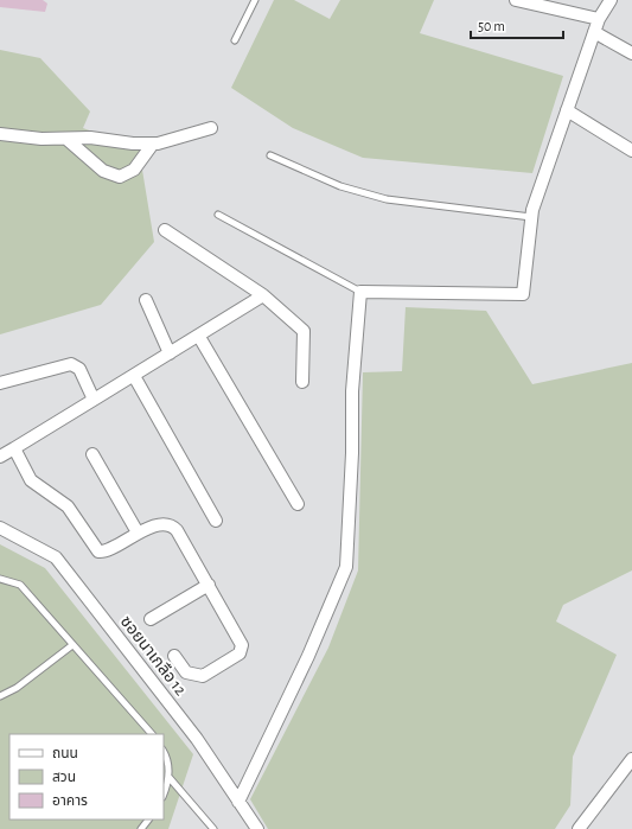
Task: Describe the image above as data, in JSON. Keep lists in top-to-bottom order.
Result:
{
  "streets": {
    "street": ["ซอยนาเกลือ 12"]
  },
  "legend": ["ถนน", "สวน", "อาคาร"],
  "scale_bar": "50 m"
}
